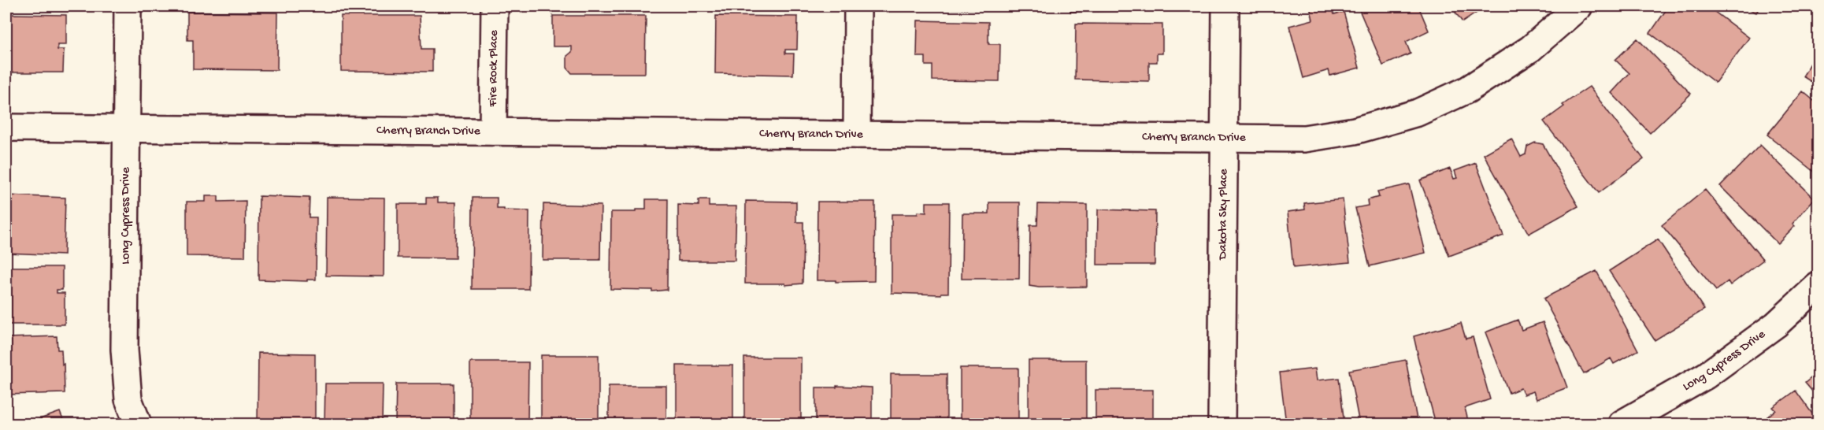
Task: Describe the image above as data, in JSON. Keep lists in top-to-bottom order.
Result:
{
  "streets": {
    "street": [
      "Fire Rock Place",
      "Cherry Branch Drive",
      "Dakota Sky Place",
      "Long Cypress Drive"
    ]
  },
  "crossings": [
    ["Fire Rock Place", "Cherry Branch Drive"],
    ["Cherry Branch Drive", "Dakota Sky Place"],
    ["Cherry Branch Drive", "Long Cypress Drive"]
  ]
}
